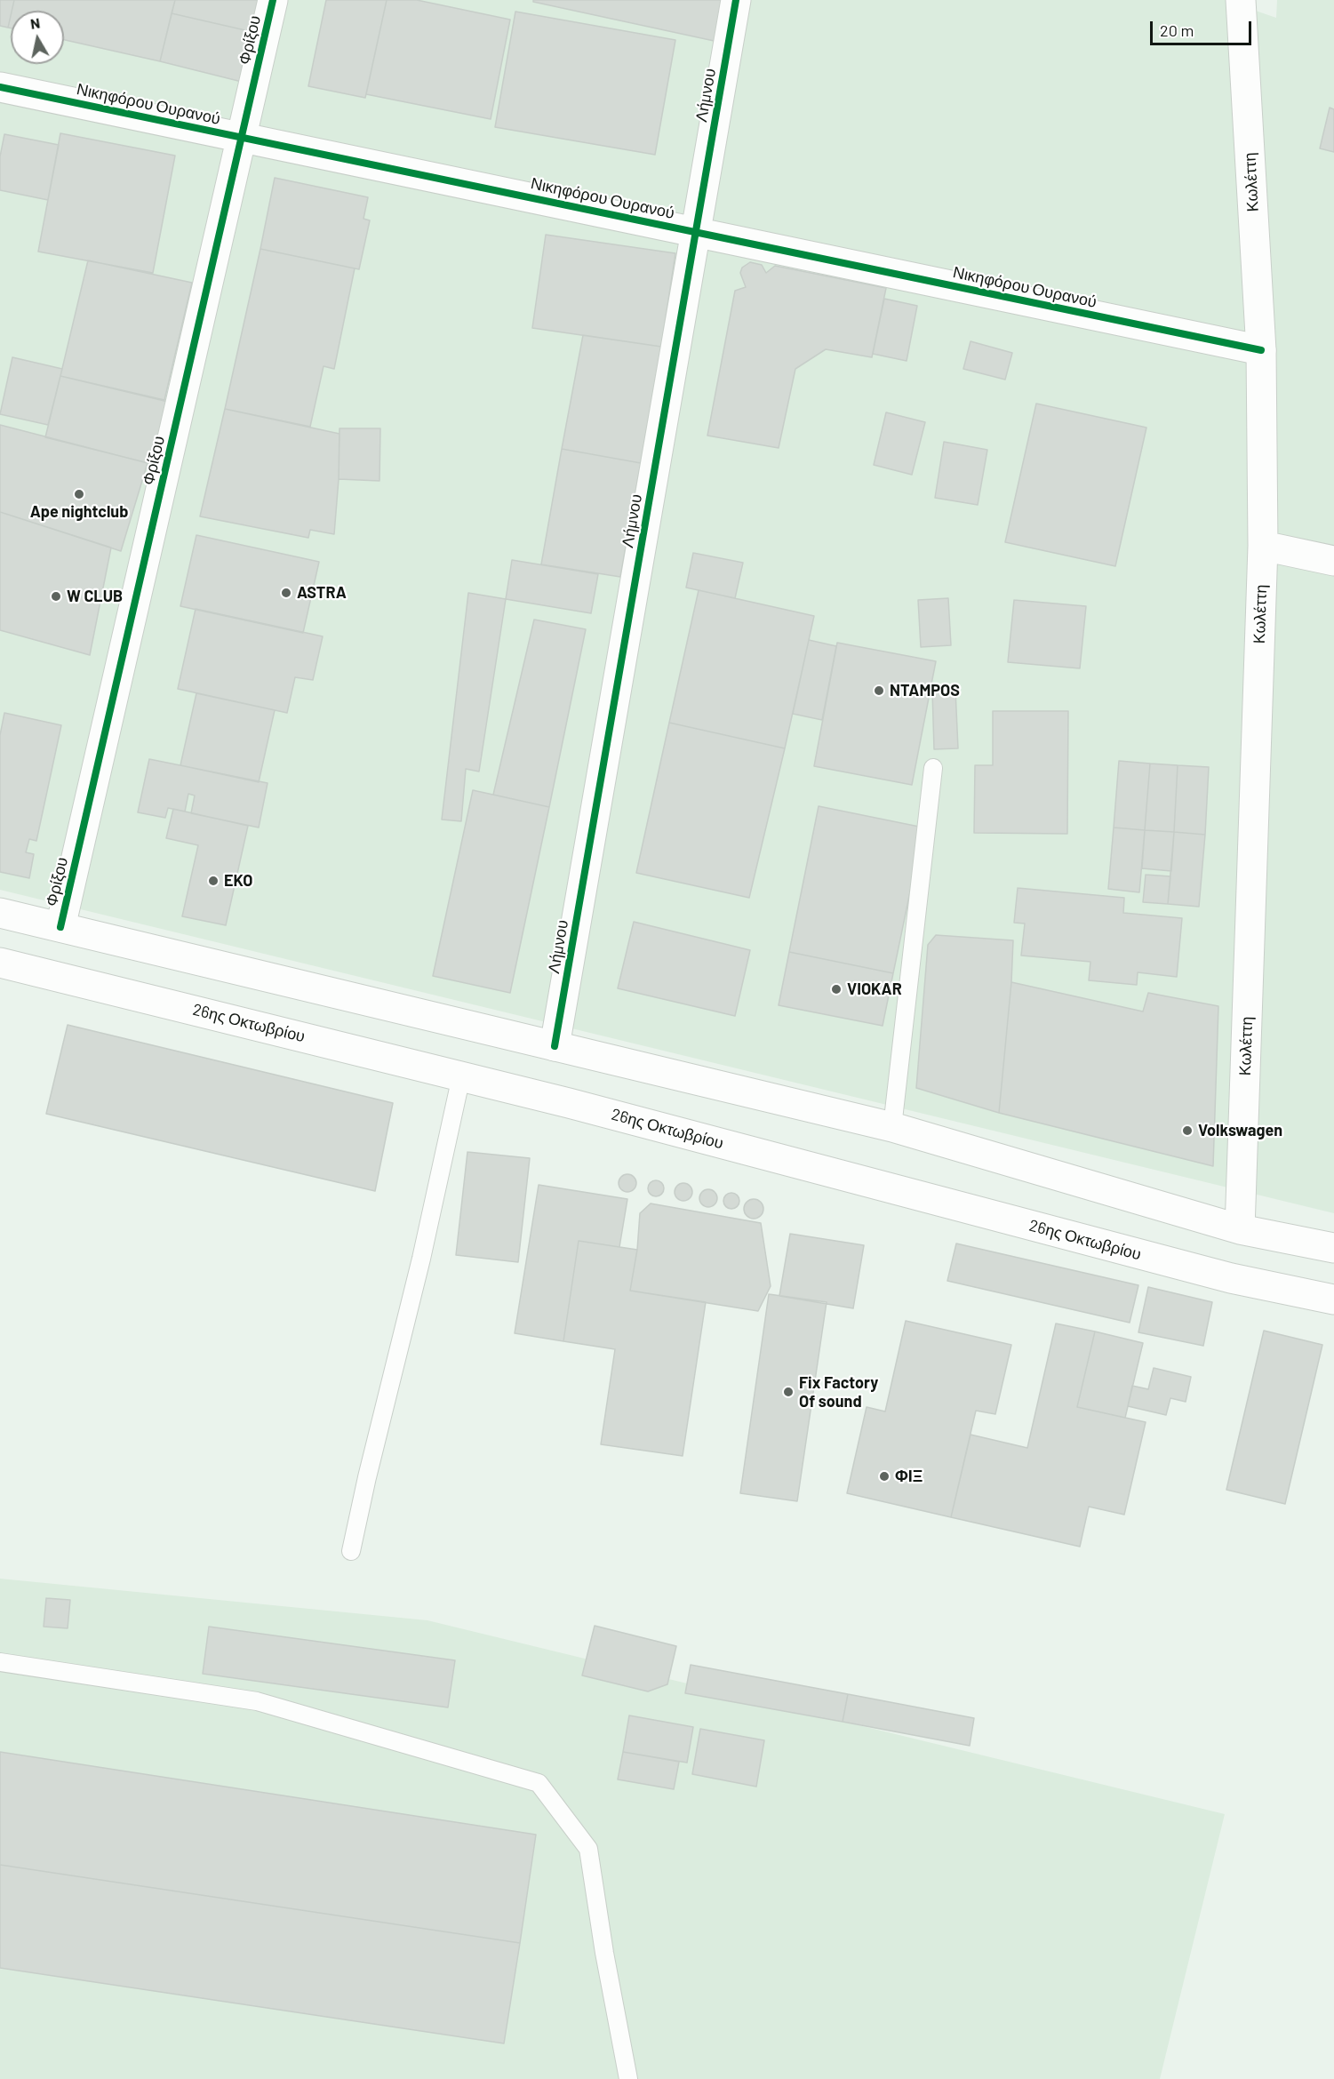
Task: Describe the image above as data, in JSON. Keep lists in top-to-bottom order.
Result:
{
  "streets": {
    "main road": [
      "Φρίξου",
      "Λήμνου",
      "Νικηφόρου Ουρανού",
      "Κωλέττη",
      "26ης Οκτωβρίου"
    ]
  },
  "crossings": [
    ["Φρίξου", "Νικηφόρου Ουρανού"],
    ["Λήμνου", "Νικηφόρου Ουρανού"],
    ["Νικηφόρου Ουρανού", "Κωλέττη"]
  ],
  "places": [
    "Ape nightclub",
    "ASTRA",
    "W CLUB",
    "NTAMPOS",
    "EKO",
    "VIOKAR",
    "Volkswagen",
    "Fix Factory Of sound",
    "ΦΙΞ"
  ],
  "scale_bar": "20 m",
  "north": "top"
}
